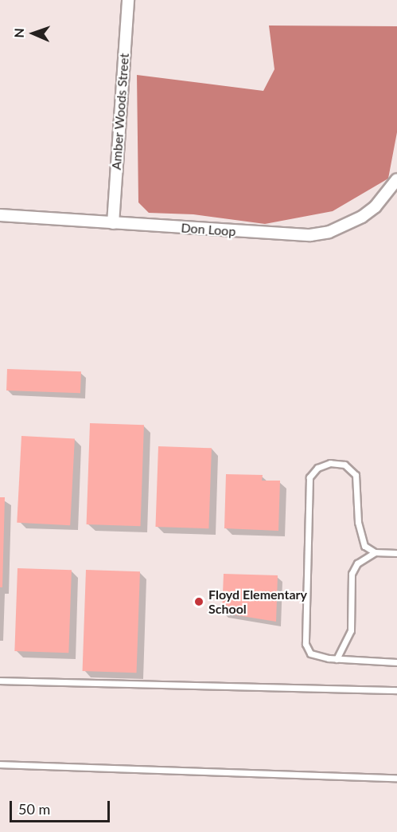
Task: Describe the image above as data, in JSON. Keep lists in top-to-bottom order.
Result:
{
  "streets": {
    "street": ["Amber Woods Street", "Don Loop"]
  },
  "crossings": [
    ["Amber Woods Street", "Don Loop"]
  ],
  "places": ["Floyd Elementary School"],
  "scale_bar": "50 m",
  "north": "left"
}
